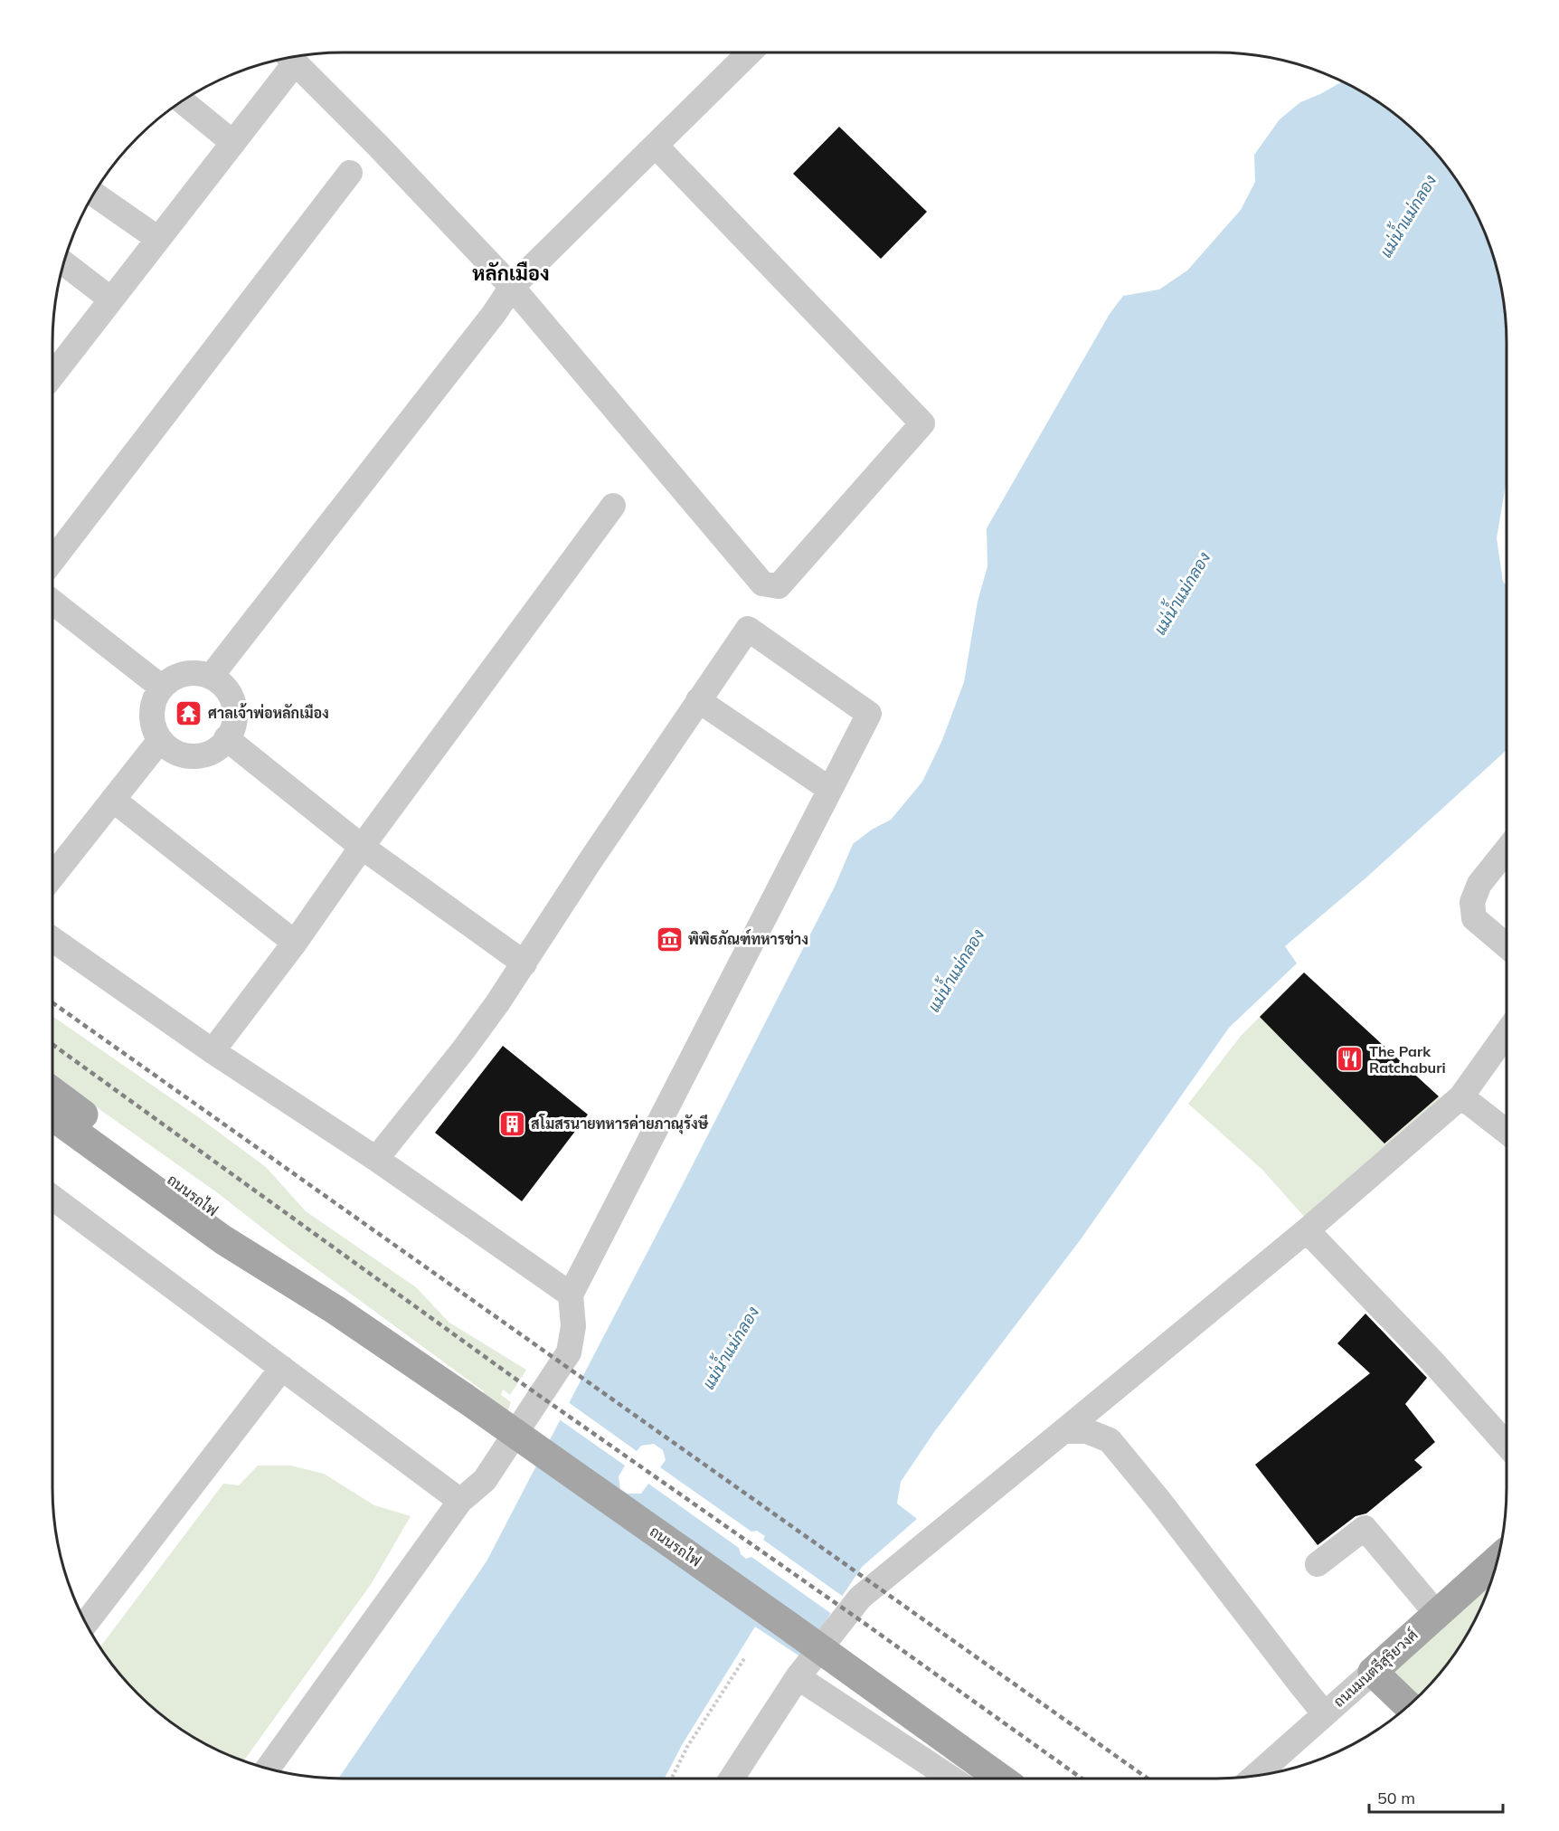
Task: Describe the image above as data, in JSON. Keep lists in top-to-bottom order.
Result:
{
  "streets": {
    "main road": ["ถนนรถไฟ", "ถนนมนตรีสุริยวงศ์"]
  },
  "districts": ["หลักเมือง"],
  "water": ["แม่น้ำแม่กลอง"],
  "places": {
    "temple": ["ศาลเจ้าพ่อหลักเมือง"],
    "museum": ["พิพิธภัณฑ์ทหารช่าง"],
    "restaurant": ["The Park Ratchaburi"],
    "building": ["สโมสรนายทหารค่ายภาณุรังษี"]
  },
  "scale_bar": "50 m"
}
